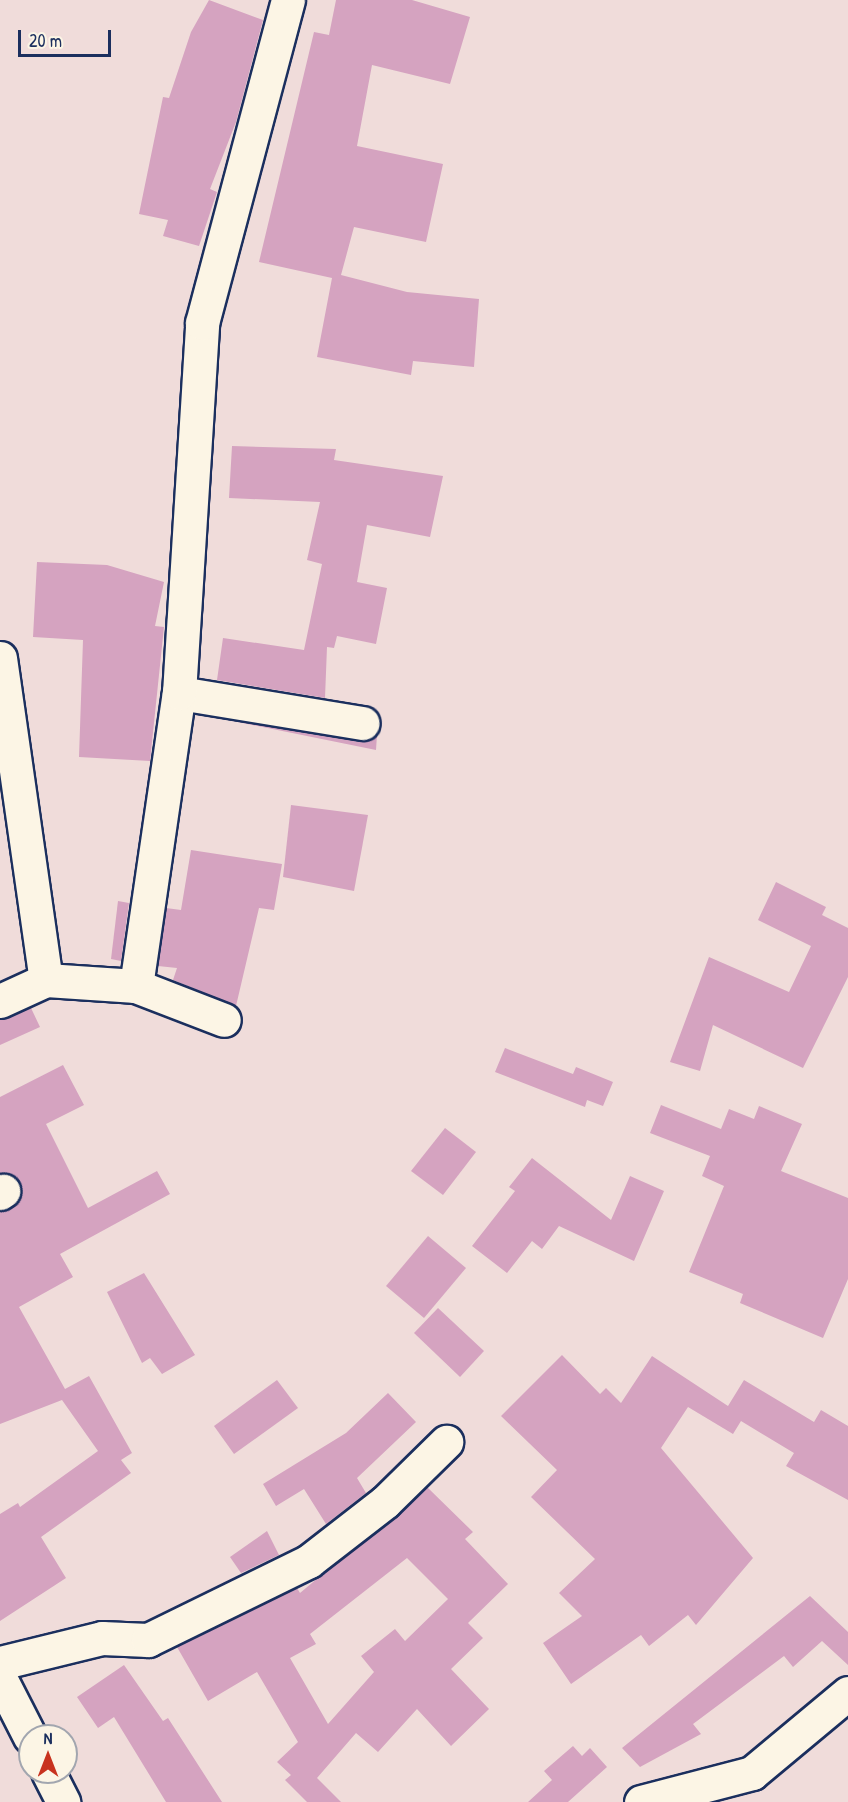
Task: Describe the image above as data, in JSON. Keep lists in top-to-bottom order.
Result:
{
  "scale_bar": "20 m",
  "north": "top"
}
